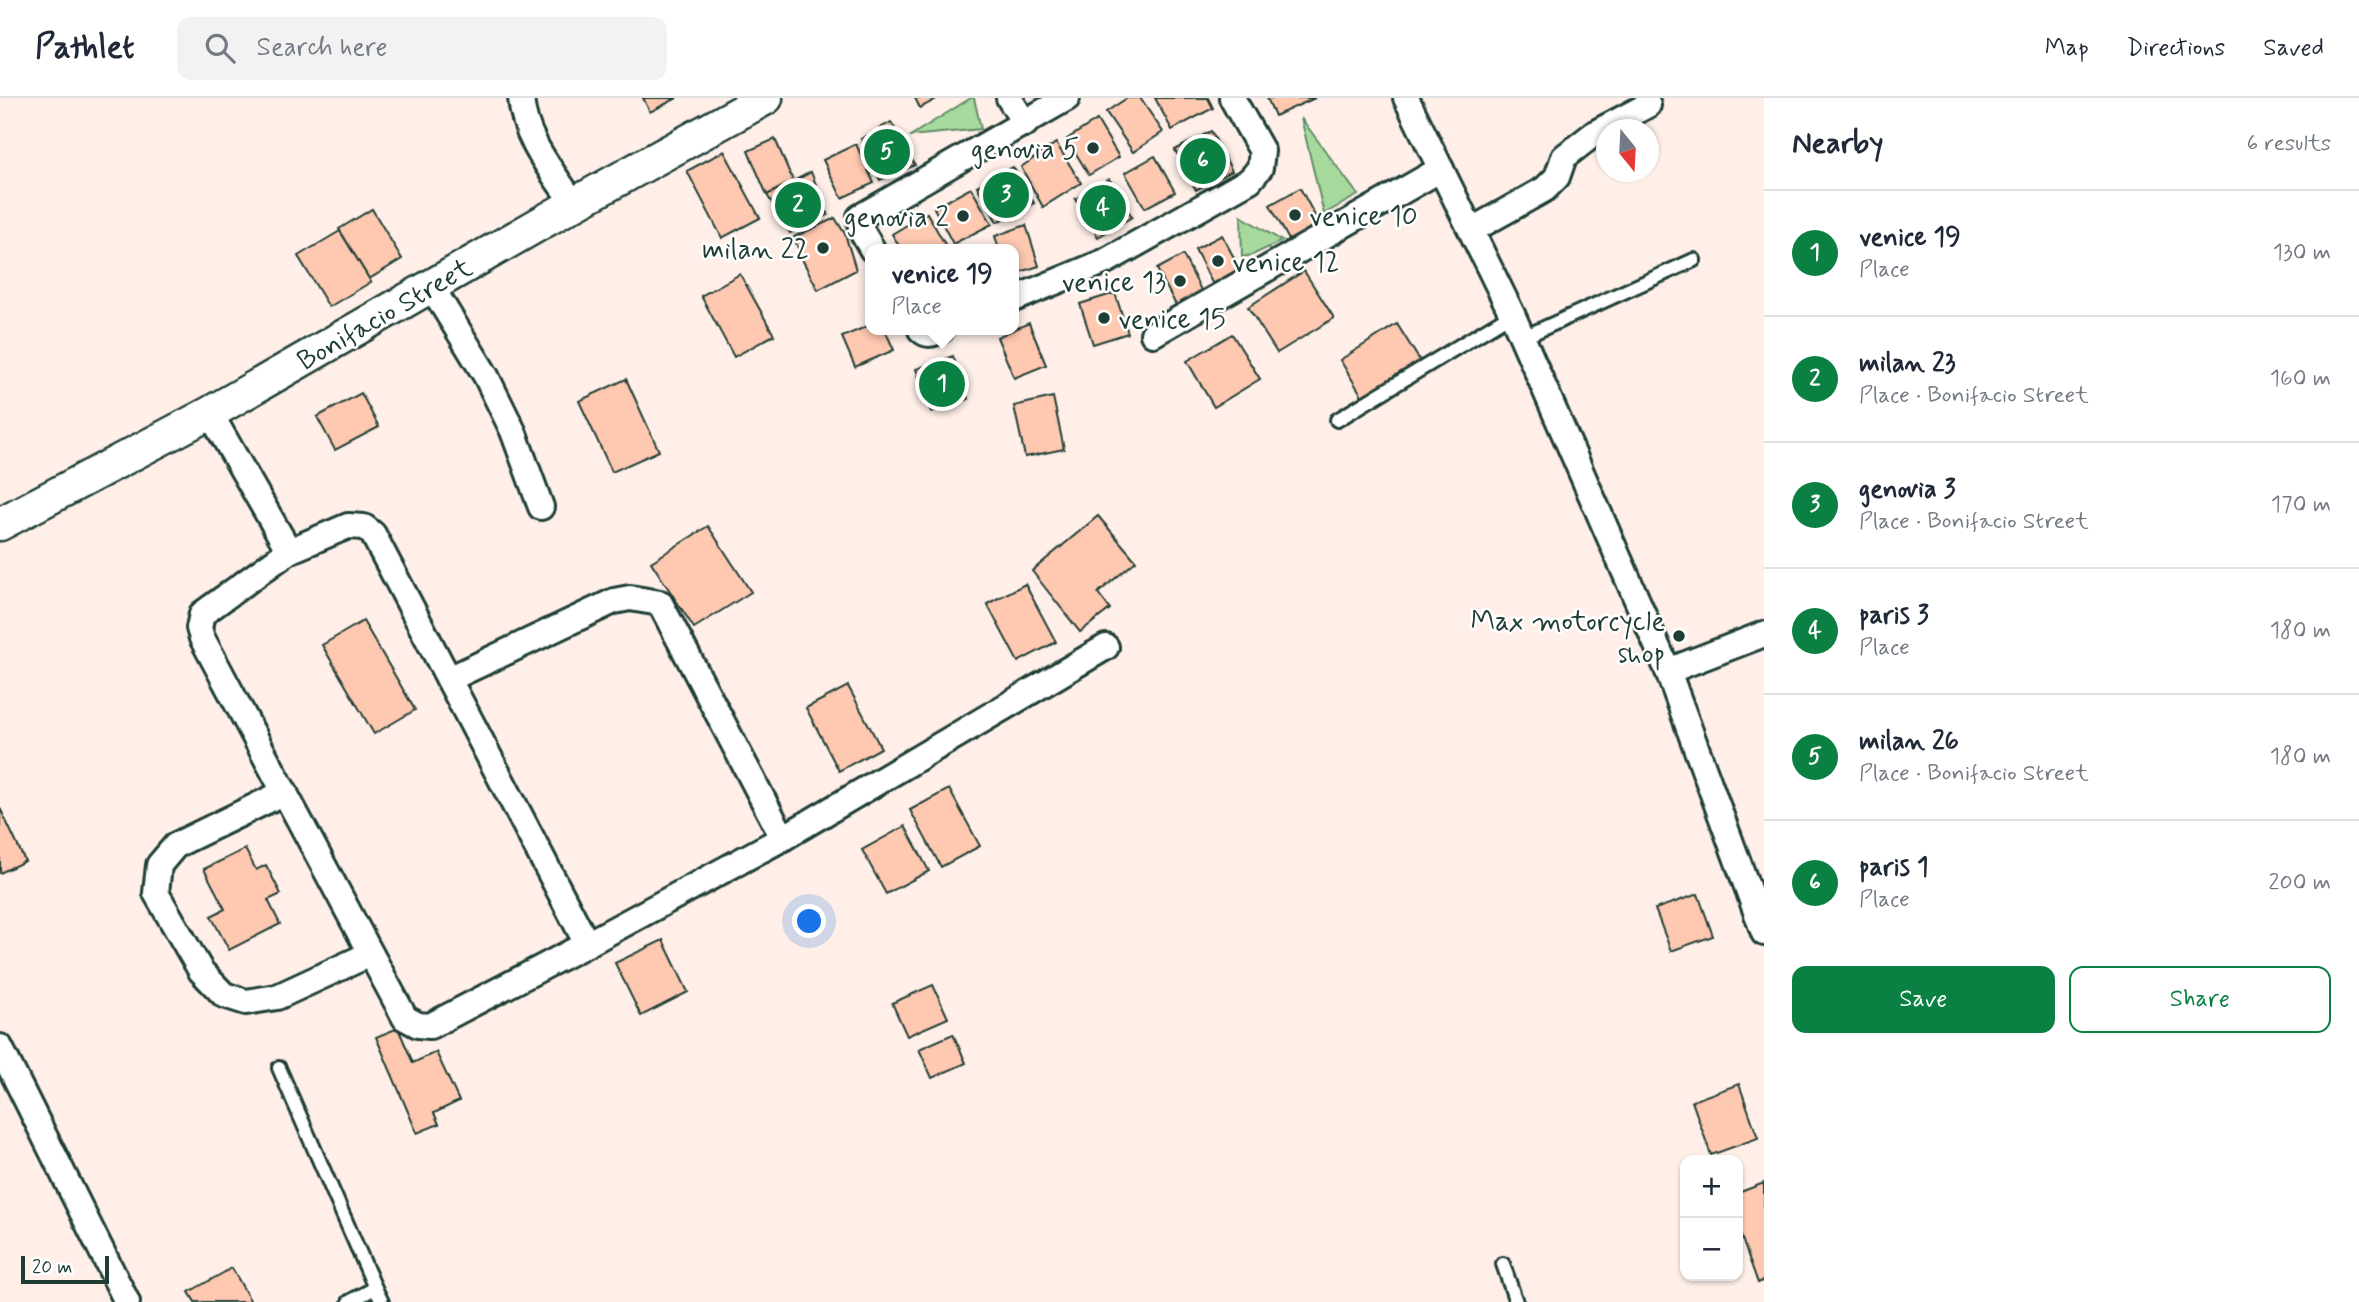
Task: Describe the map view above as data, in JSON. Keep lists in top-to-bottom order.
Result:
{
  "streets": {
    "street": ["Bonifacio Street"]
  },
  "places": [
    "genovia 5",
    "venice 10",
    "genovia 2",
    "milan 22",
    "venice 12",
    "venice 13",
    "venice 15",
    "Max motorcycle shop"
  ],
  "scale_bar": "20 m",
  "north": "bottom",
  "page": {
    "header": "Pathlet",
    "search": "Search here",
    "nav": ["Map", "Directions", "Saved"],
    "heading": ["Nearby", "6 results"],
    "pins": [
      "5",
      "6",
      "3",
      "2",
      "4",
      "1"
    ],
    "list": [
      {
        "mark": "1",
        "name": "venice 19",
        "note": "Place",
        "value": "130 m"
      },
      {
        "mark": "2",
        "name": "milan 23",
        "note": "Place · Bonifacio Street",
        "value": "160 m"
      },
      {
        "mark": "3",
        "name": "genovia 3",
        "note": "Place · Bonifacio Street",
        "value": "170 m"
      },
      {
        "mark": "4",
        "name": "paris 3",
        "note": "Place",
        "value": "180 m"
      },
      {
        "mark": "5",
        "name": "milan 26",
        "note": "Place · Bonifacio Street",
        "value": "180 m"
      },
      {
        "mark": "6",
        "name": "paris 1",
        "note": "Place",
        "value": "200 m"
      }
    ],
    "popup": ["venice 19", "Place"],
    "buttons": ["Save", "Share"],
    "map_buttons": ["+", "−"],
    "scale": "20 m"
  }
}
